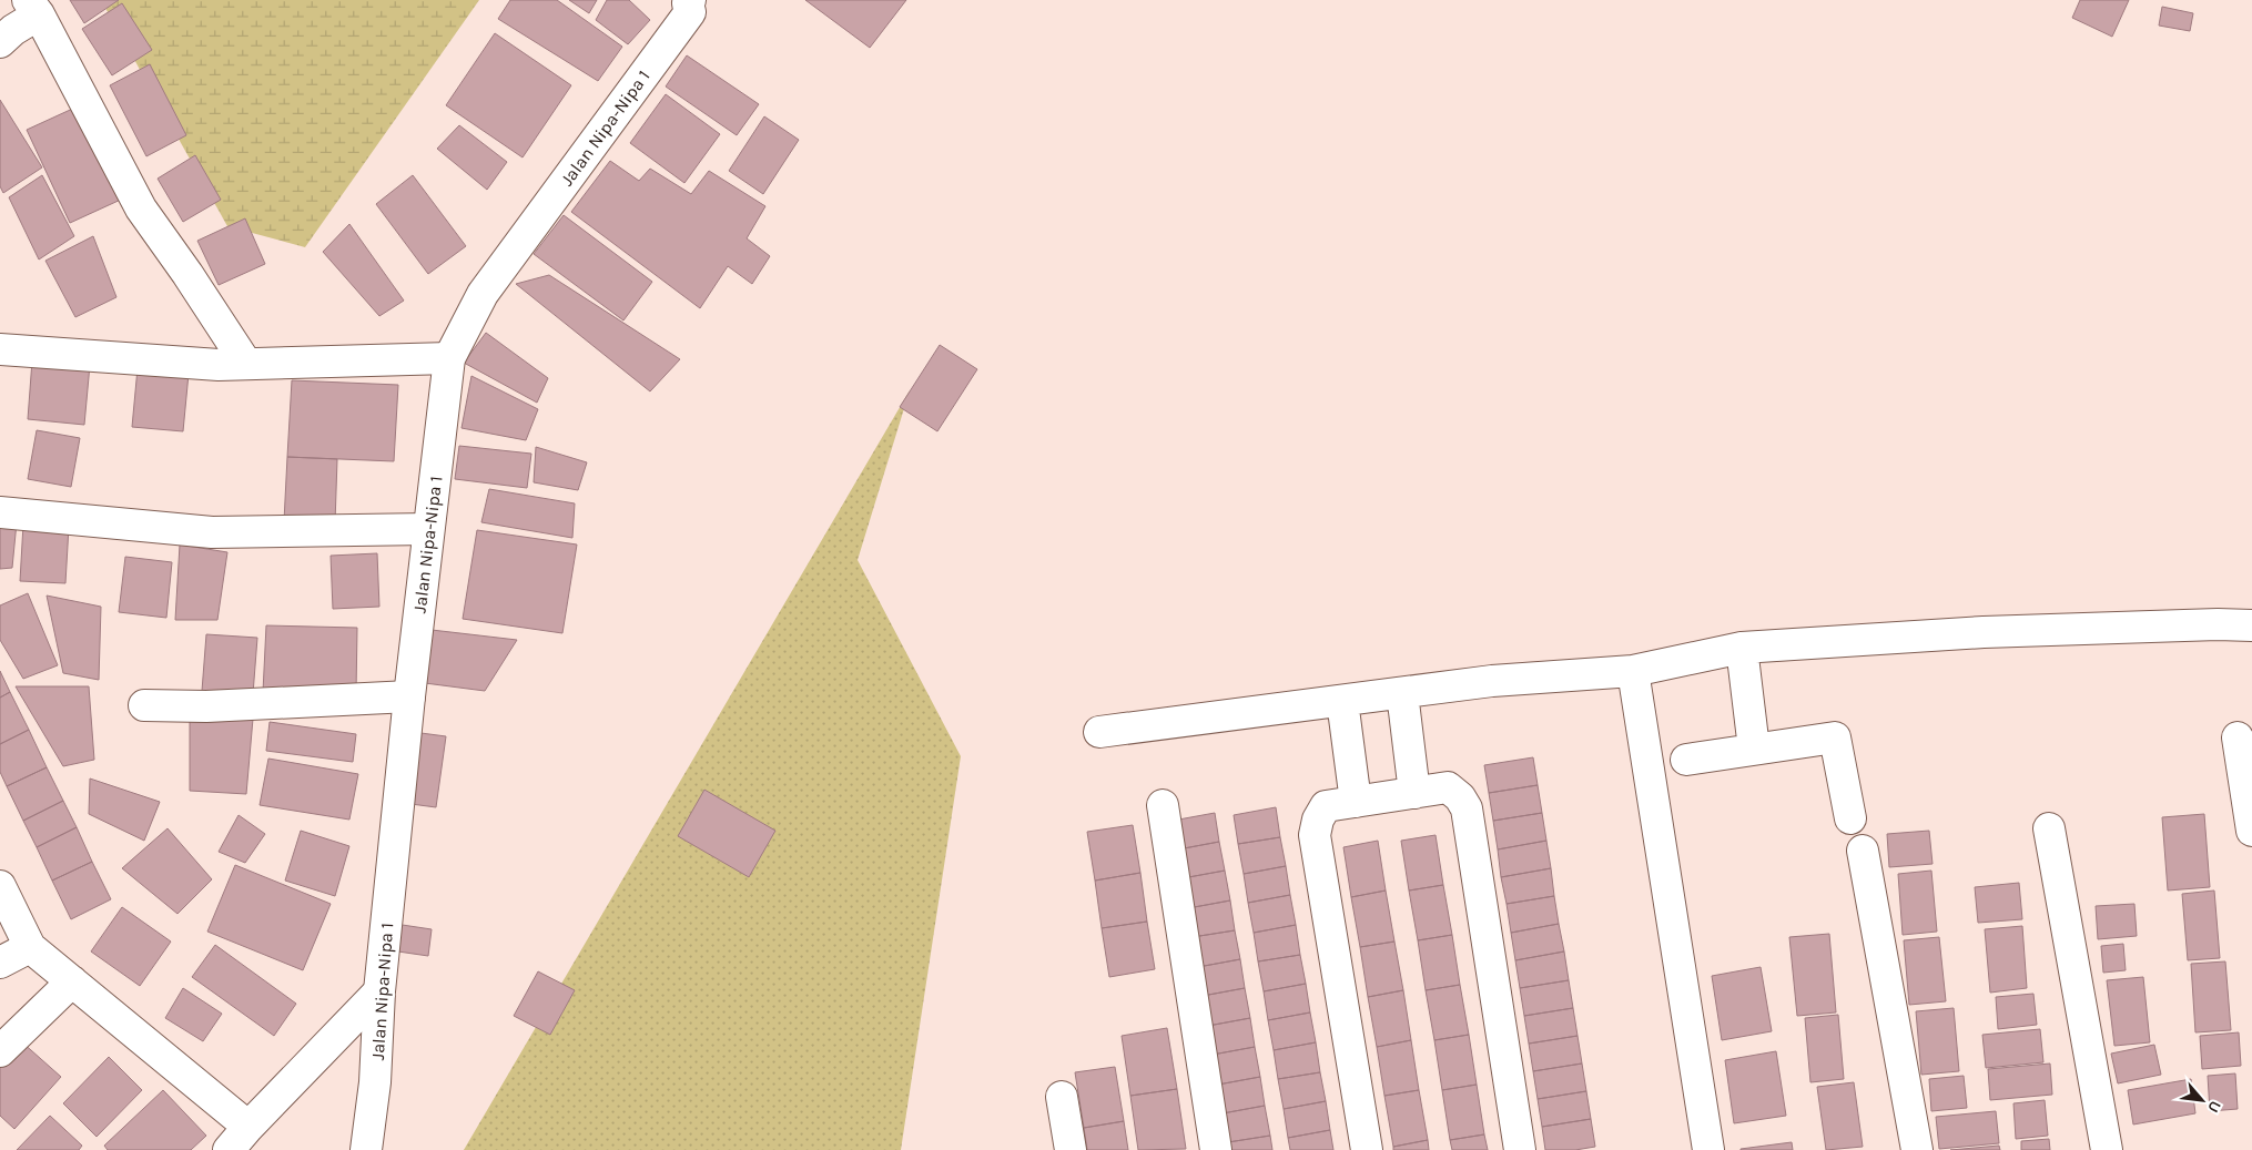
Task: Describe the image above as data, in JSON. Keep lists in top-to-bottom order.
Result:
{
  "streets": {
    "street": ["Jalan Nipa-Nipa 1"]
  },
  "north": "bottom right"
}
